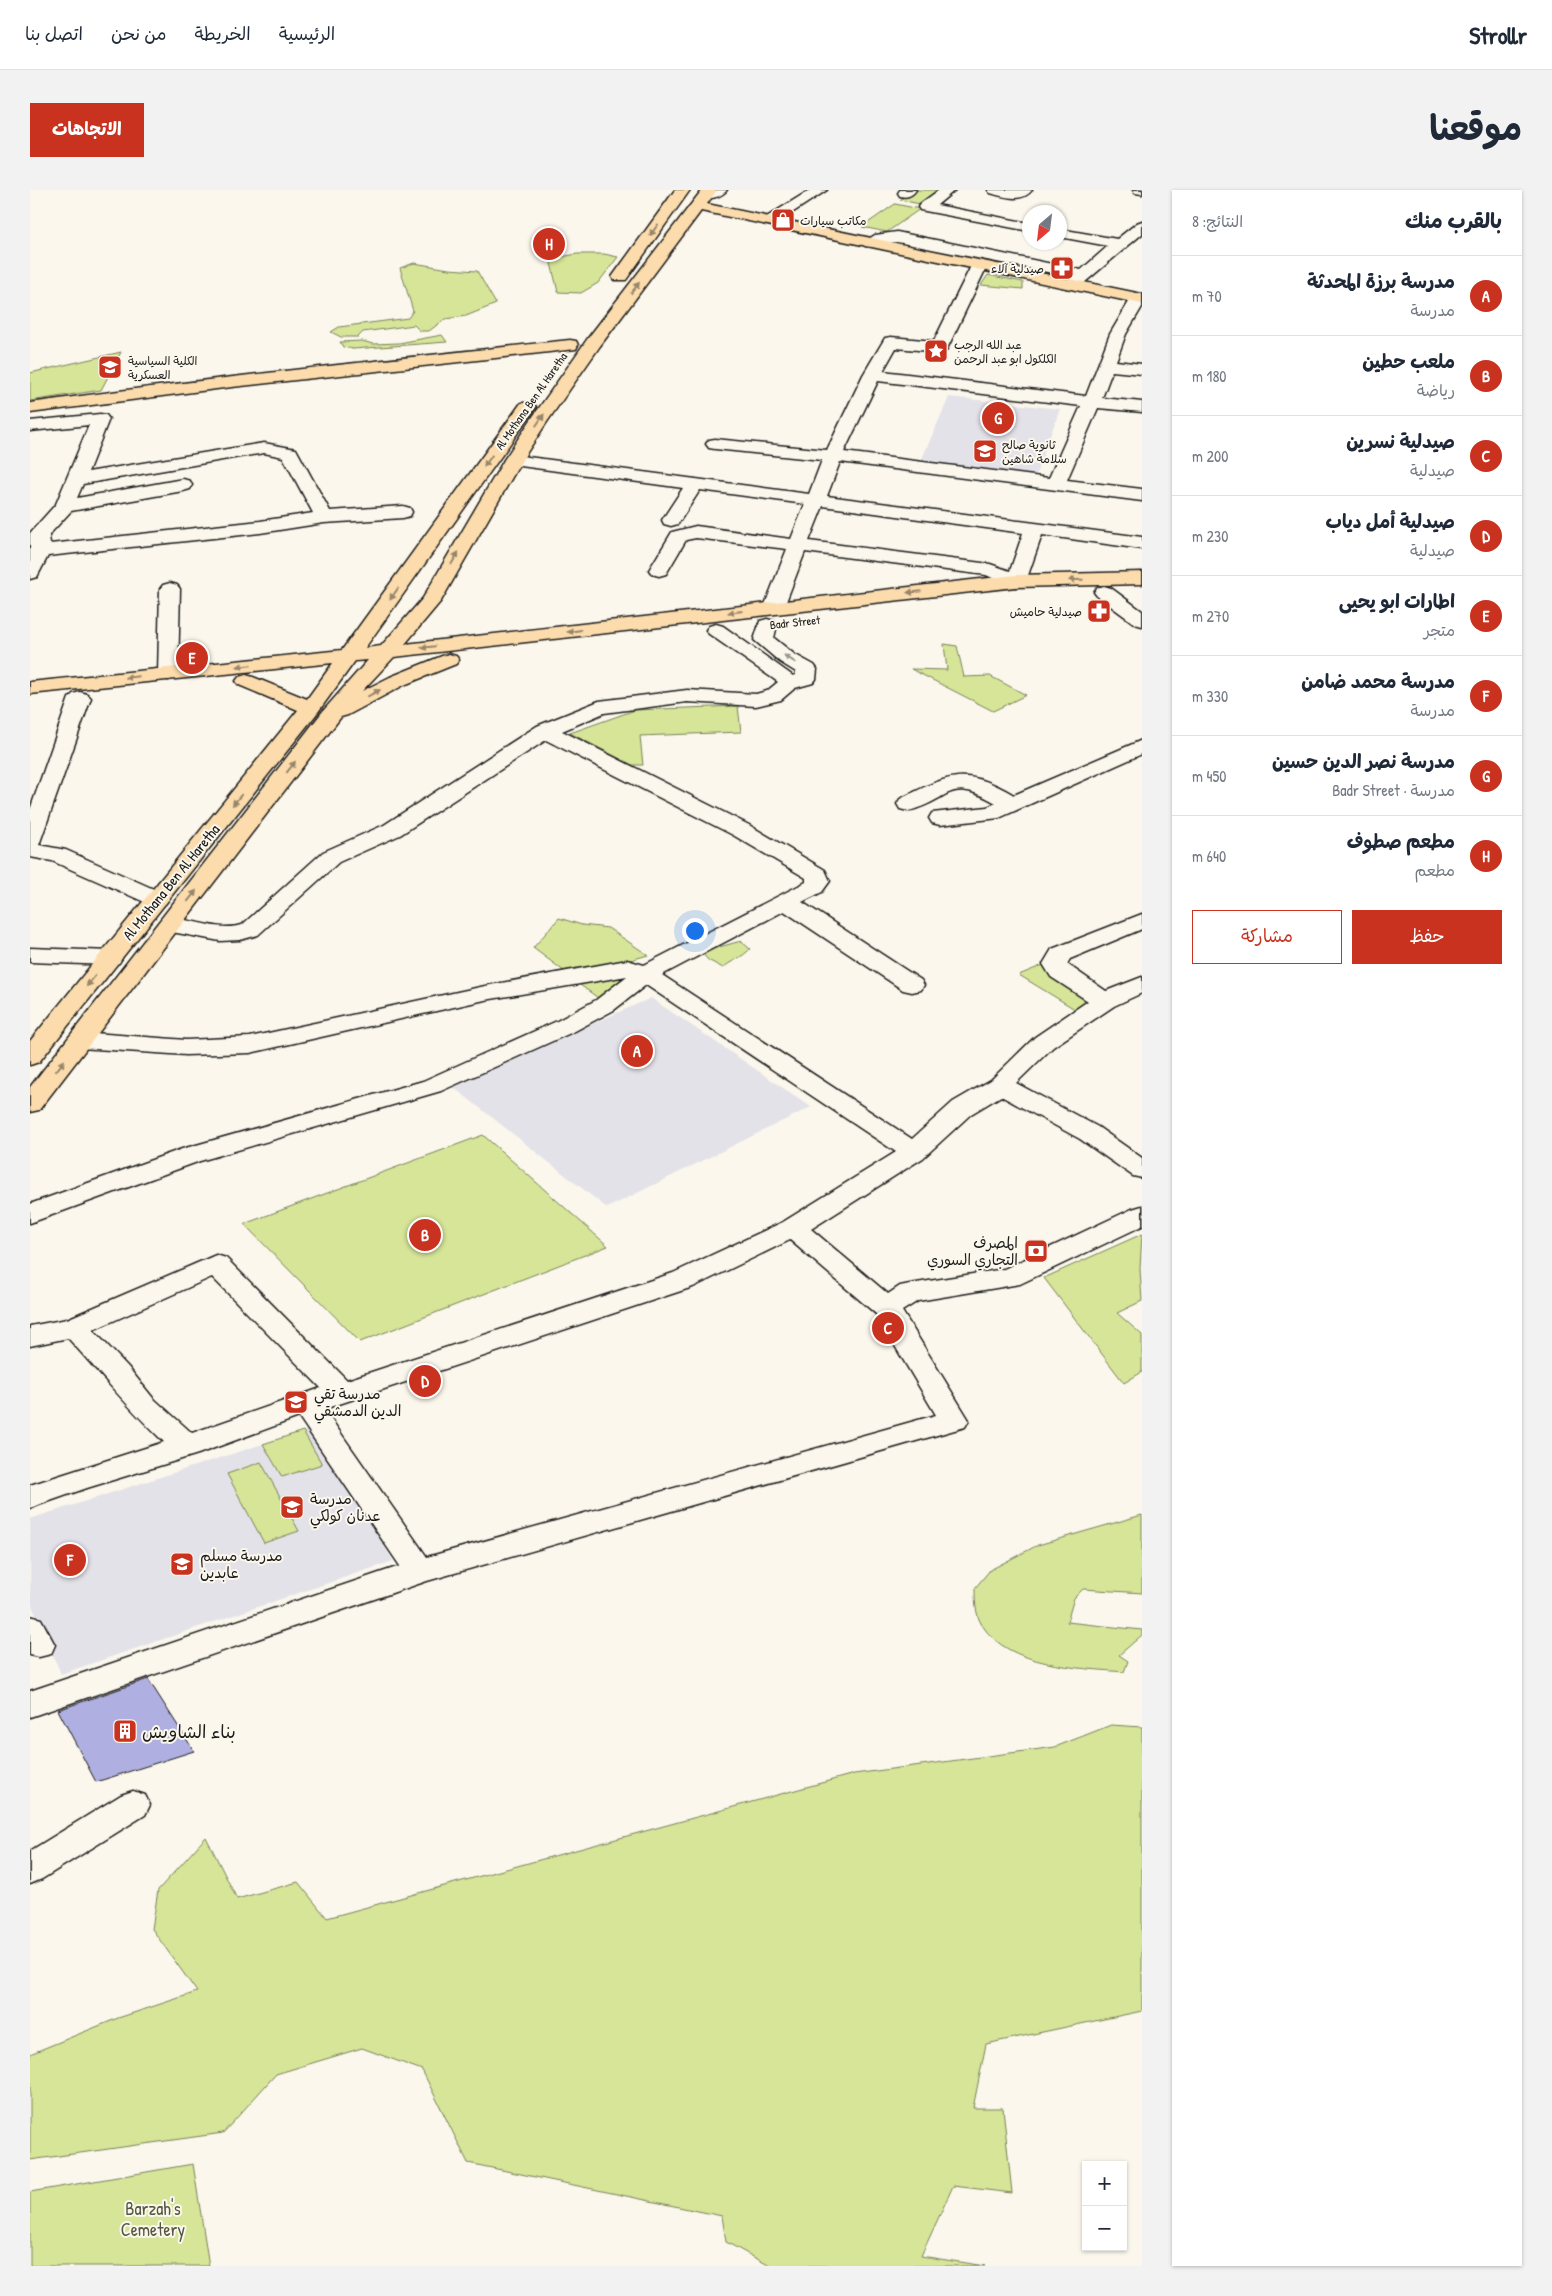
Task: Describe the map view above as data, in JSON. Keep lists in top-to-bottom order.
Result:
{
  "streets": {
    "main road": ["Al Mothana Ben Al Haretha", "Badr Street"]
  },
  "crossings": [
    ["Al Mothana Ben Al Haretha", "Badr Street"]
  ],
  "parks": ["Barzah's Cemetery"],
  "places": {
    "shop": ["مكاتب سيارات"],
    "pharmacy": ["صيدلية آلاء", "صيدلية حاميش"],
    "place": ["عبد الله الرجب الكلكول ابو عبد الرحمن"],
    "school or university": [
      "الكلية السياسية العسكرية",
      "ثانوية صالح سلامة شاهين",
      "مدرسة تقي الدين الدمشقي",
      "مدرسة عدنان كولكي",
      "مدرسة مسلم عابدين"
    ],
    "bank": ["المصرف التجاري السوري"],
    "building": ["بناء الشاويش"]
  },
  "north": "bottom left",
  "page": {
    "header": "Strollr",
    "nav": [
      "الرئيسية",
      "الخريطة",
      "من نحن",
      "اتصل بنا"
    ],
    "title": "موقعنا",
    "buttons": [
      "الاتجاهات",
      ["حفظ", "مشاركة"]
    ],
    "heading": ["بالقرب منك", "النتائج: 8"],
    "pins": [
      "H",
      "G",
      "E",
      "A",
      "B",
      "C",
      "D",
      "F"
    ],
    "list": [
      {
        "mark": "A",
        "name": "مدرسة برزة المحدثة",
        "note": "مدرسة",
        "value": "70 m"
      },
      {
        "mark": "B",
        "name": "ملعب حطين",
        "note": "رياضة",
        "value": "180 m"
      },
      {
        "mark": "C",
        "name": "صيدلية نسرين",
        "note": "صيدلية",
        "value": "200 m"
      },
      {
        "mark": "D",
        "name": "صيدلية أمل دياب",
        "note": "صيدلية",
        "value": "230 m"
      },
      {
        "mark": "E",
        "name": "اطارات ابو يحيى",
        "note": "متجر",
        "value": "270 m"
      },
      {
        "mark": "F",
        "name": "مدرسة محمد ضامن",
        "note": "مدرسة",
        "value": "330 m"
      },
      {
        "mark": "G",
        "name": "مدرسة نصر الدين حسين",
        "note": "مدرسة · Badr Street",
        "value": "450 m"
      },
      {
        "mark": "H",
        "name": "مطعم صطوف",
        "note": "مطعم",
        "value": "640 m"
      }
    ],
    "map_buttons": ["+", "−"]
  }
}
